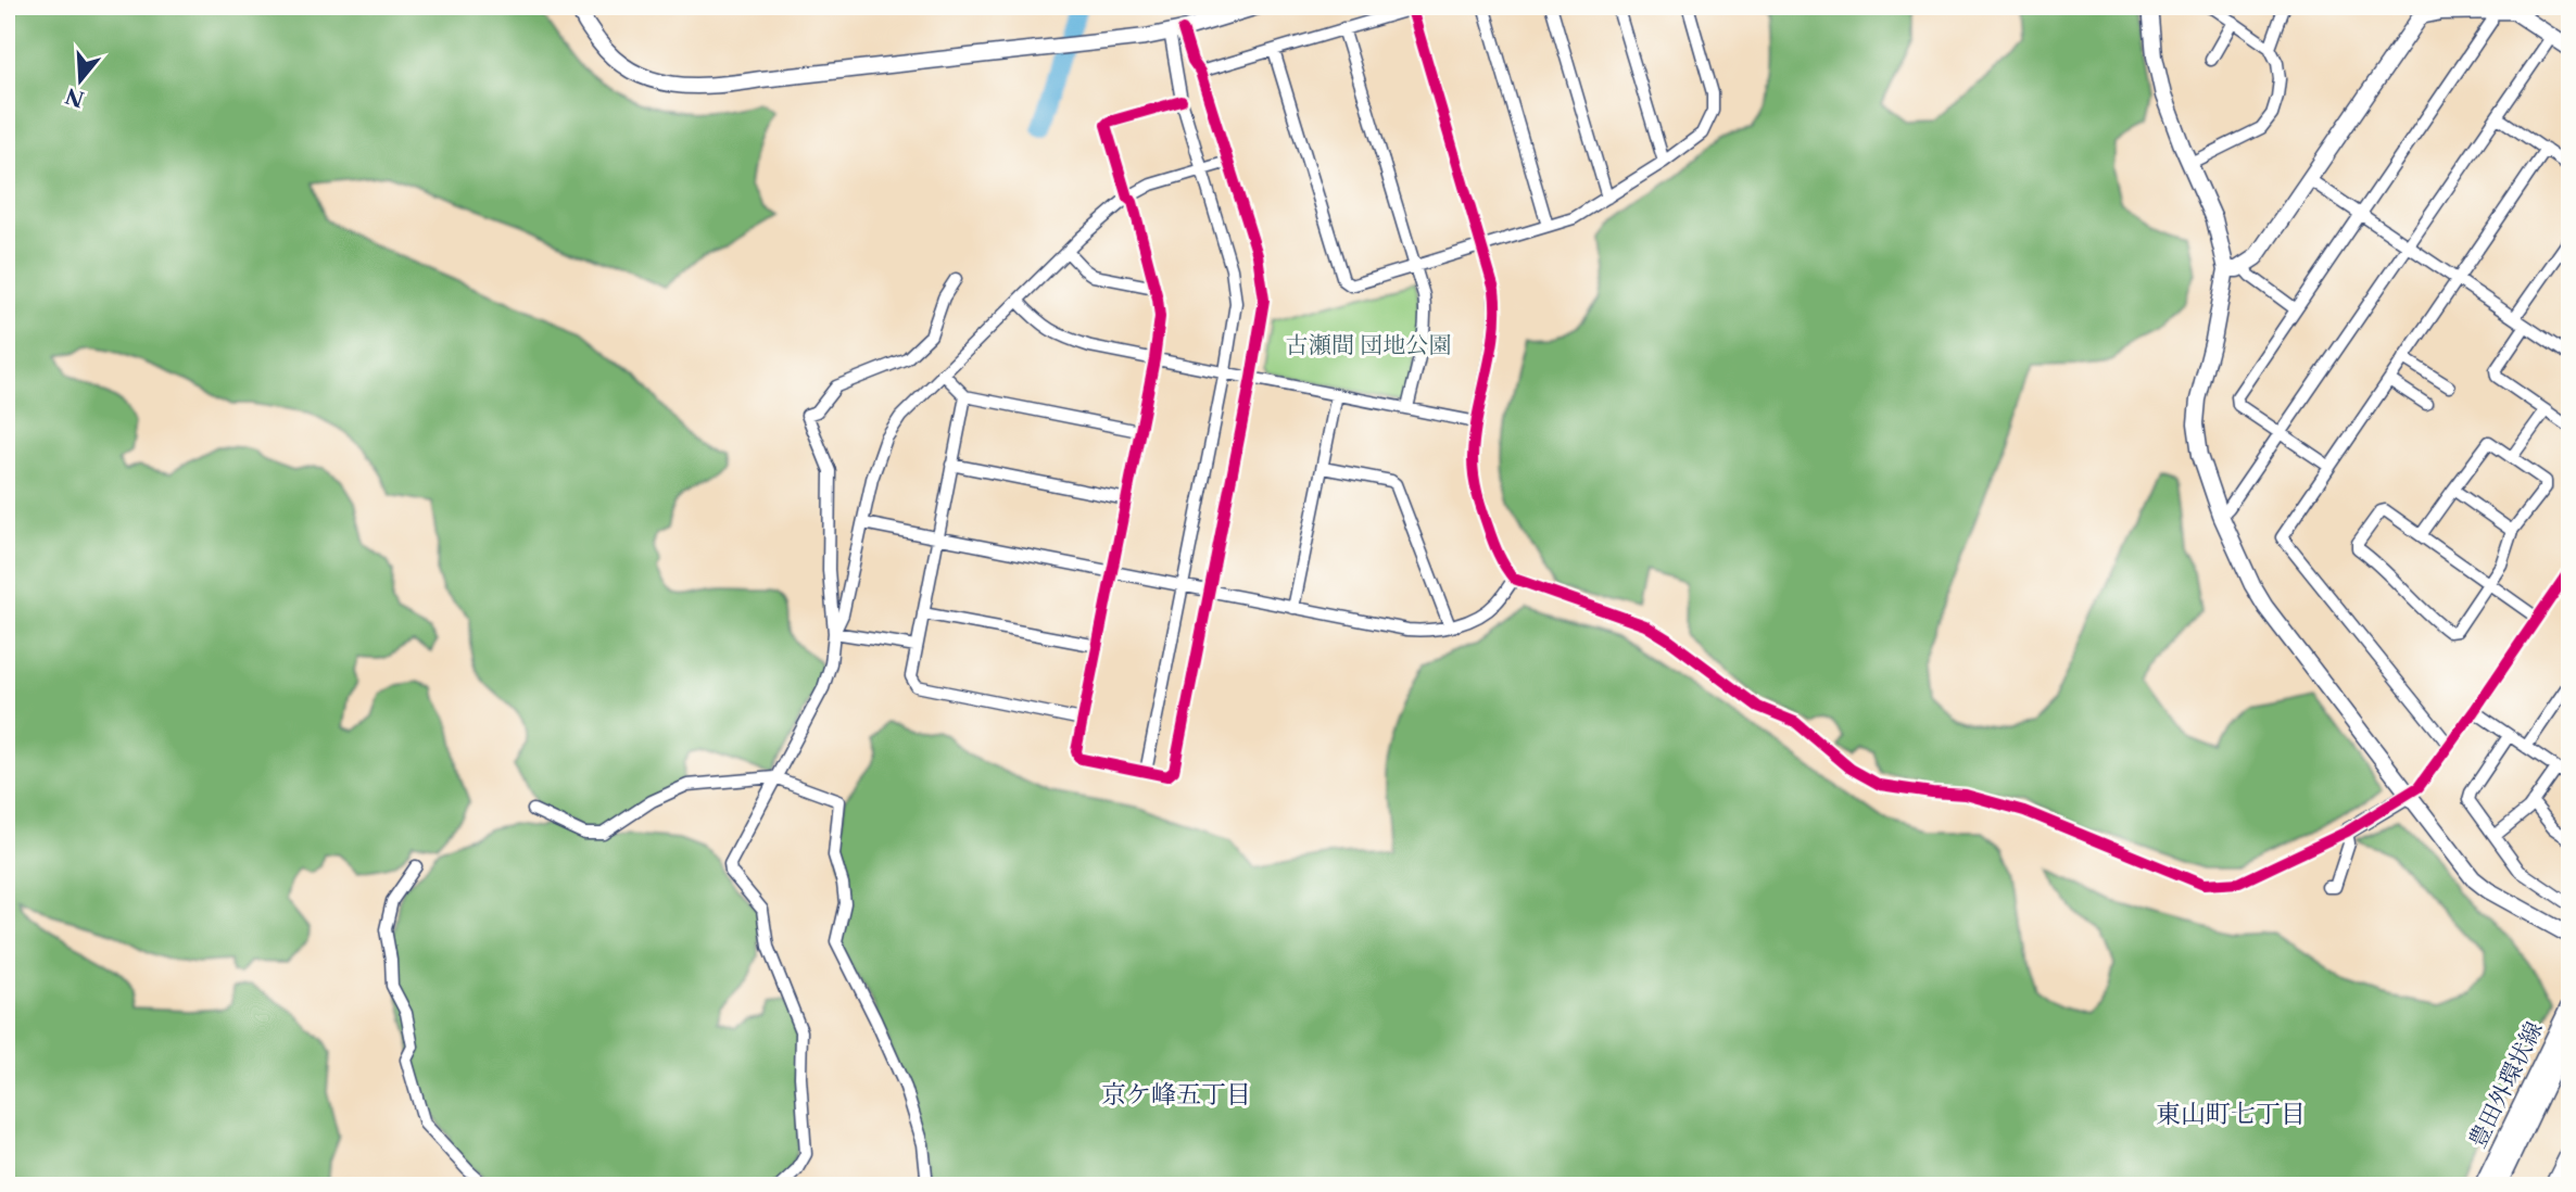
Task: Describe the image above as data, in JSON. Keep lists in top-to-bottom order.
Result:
{
  "streets": {
    "street": ["豊田外環状線"]
  },
  "districts": ["京ケ峰五丁目", "東山町七丁目"],
  "parks": ["古瀬間 団地公園"],
  "north": "bottom"
}
